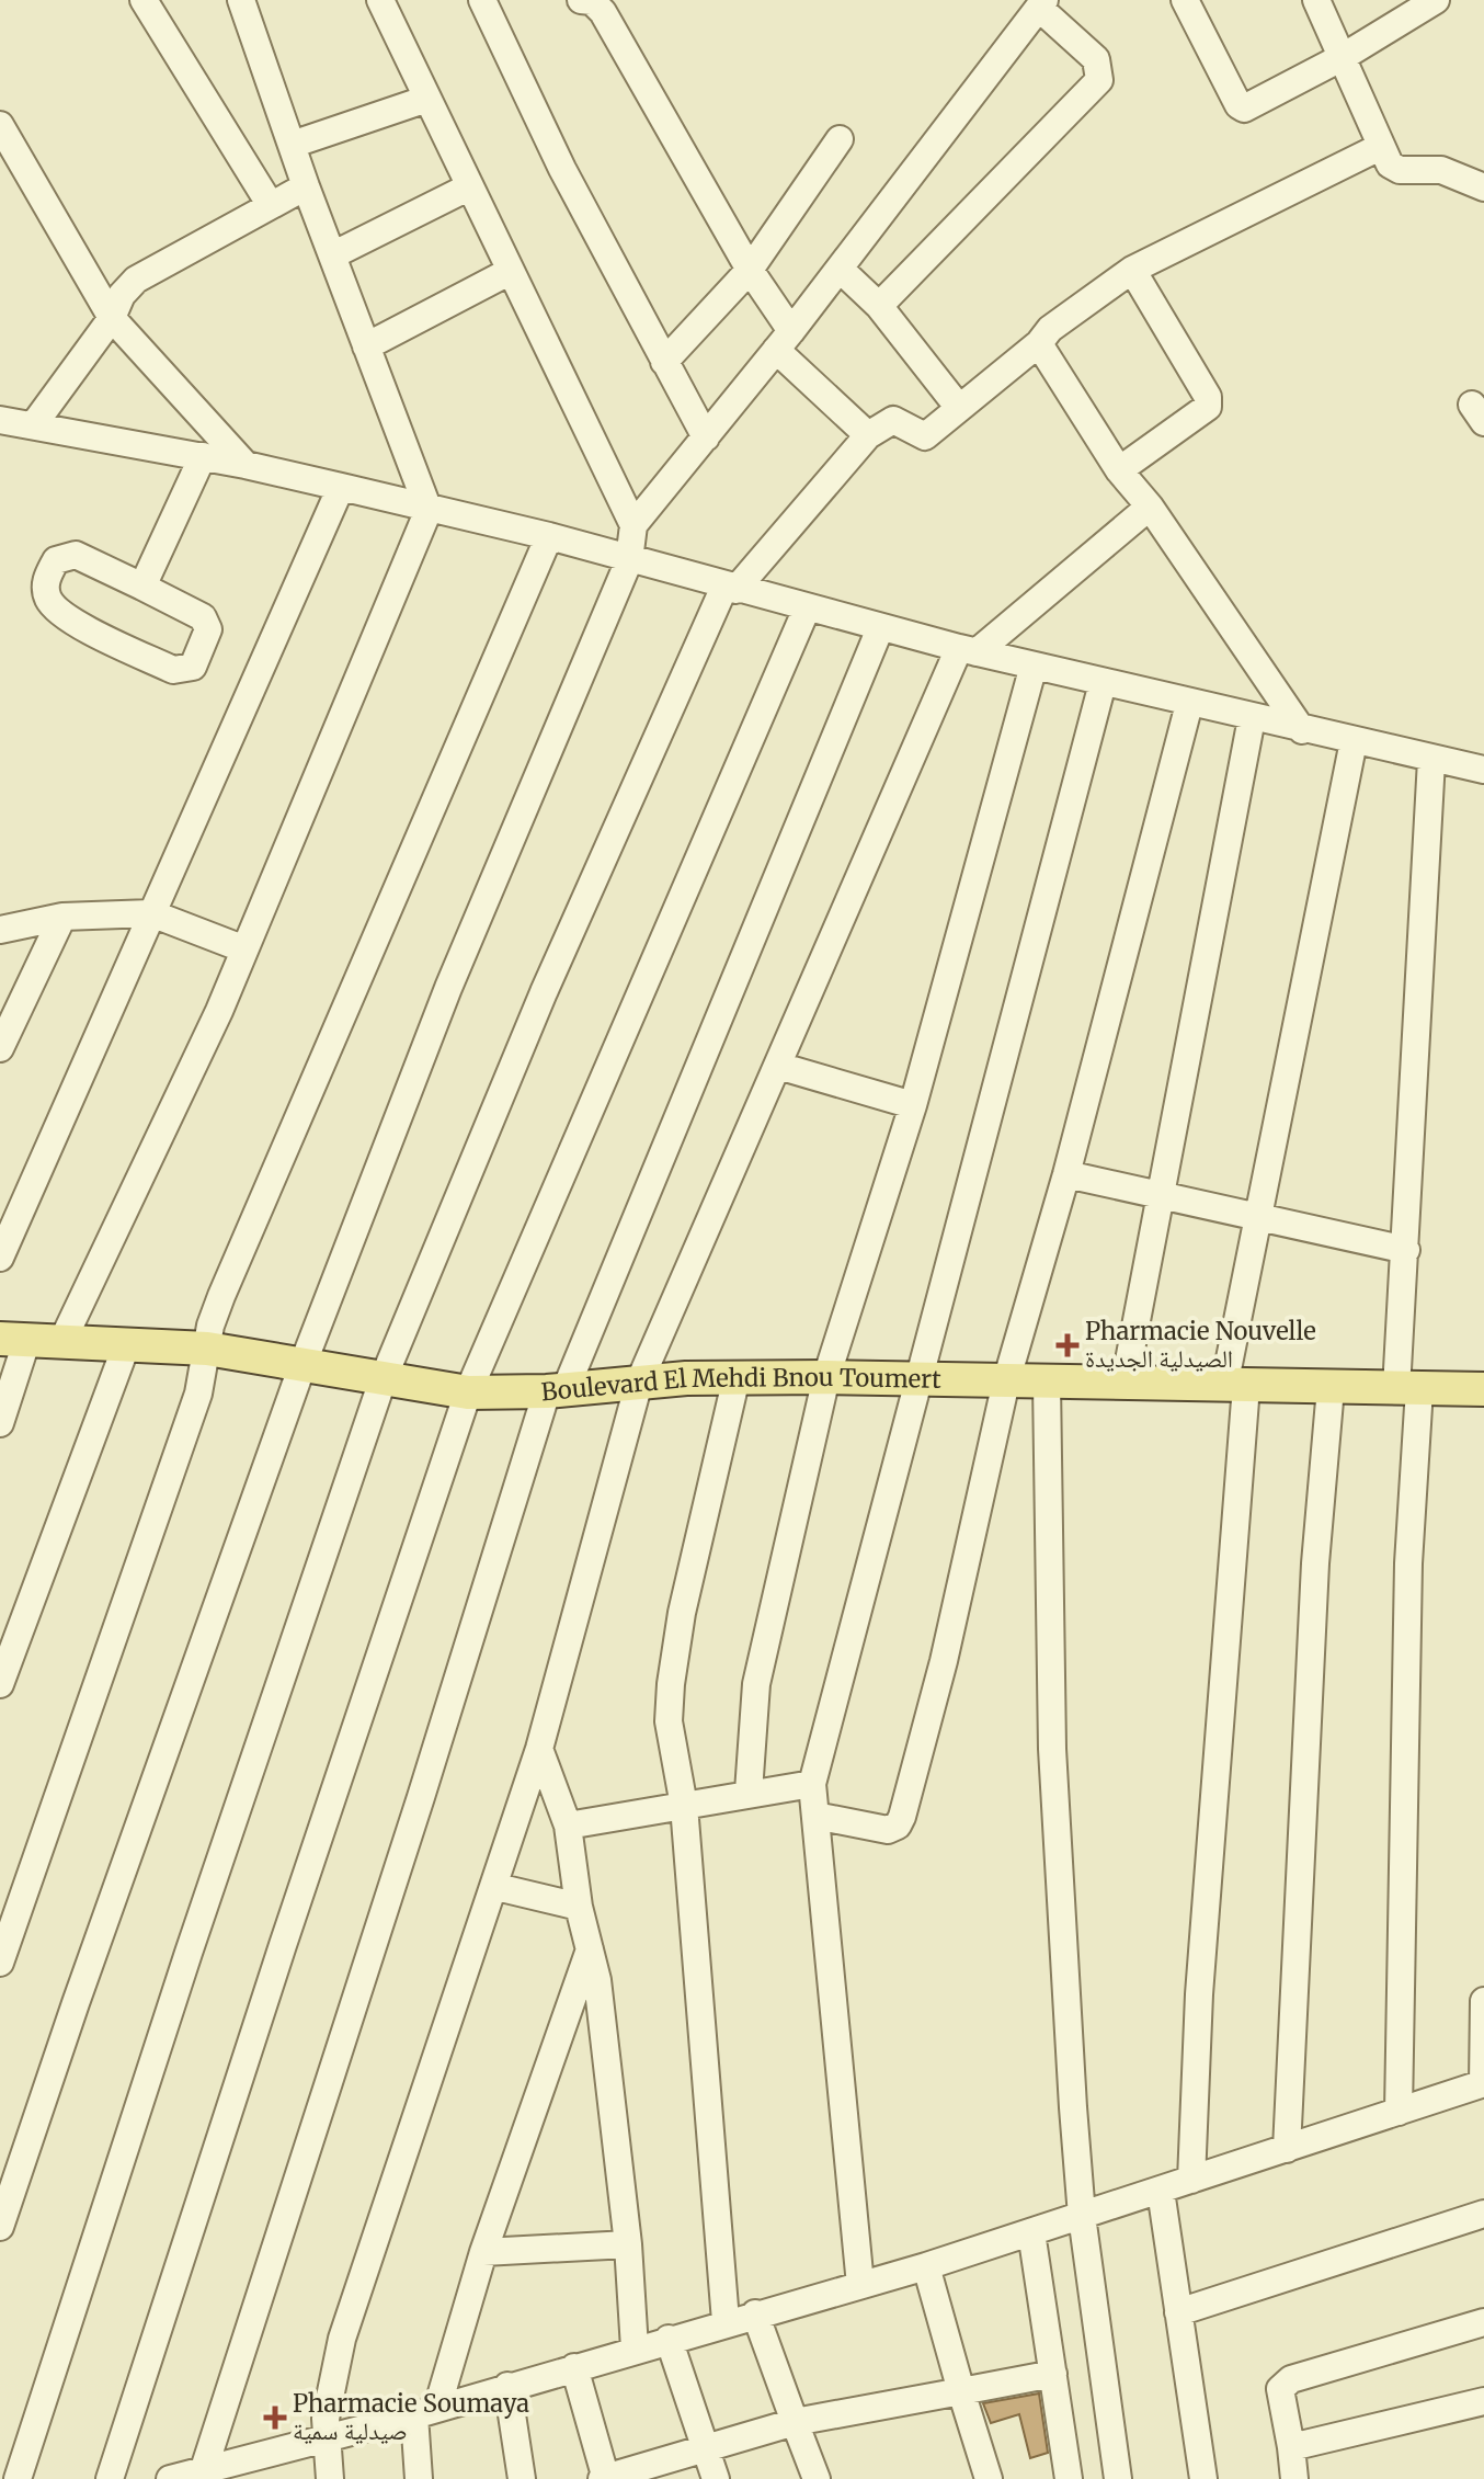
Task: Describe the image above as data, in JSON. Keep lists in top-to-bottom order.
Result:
{
  "streets": {
    "main road": ["Boulevard El Mehdi Bnou Toumert"]
  },
  "places": {
    "health": ["Pharmacie Nouvelle الصيدلية الجديدة", "Pharmacie Soumaya صيدلية سمية"]
  }
}
